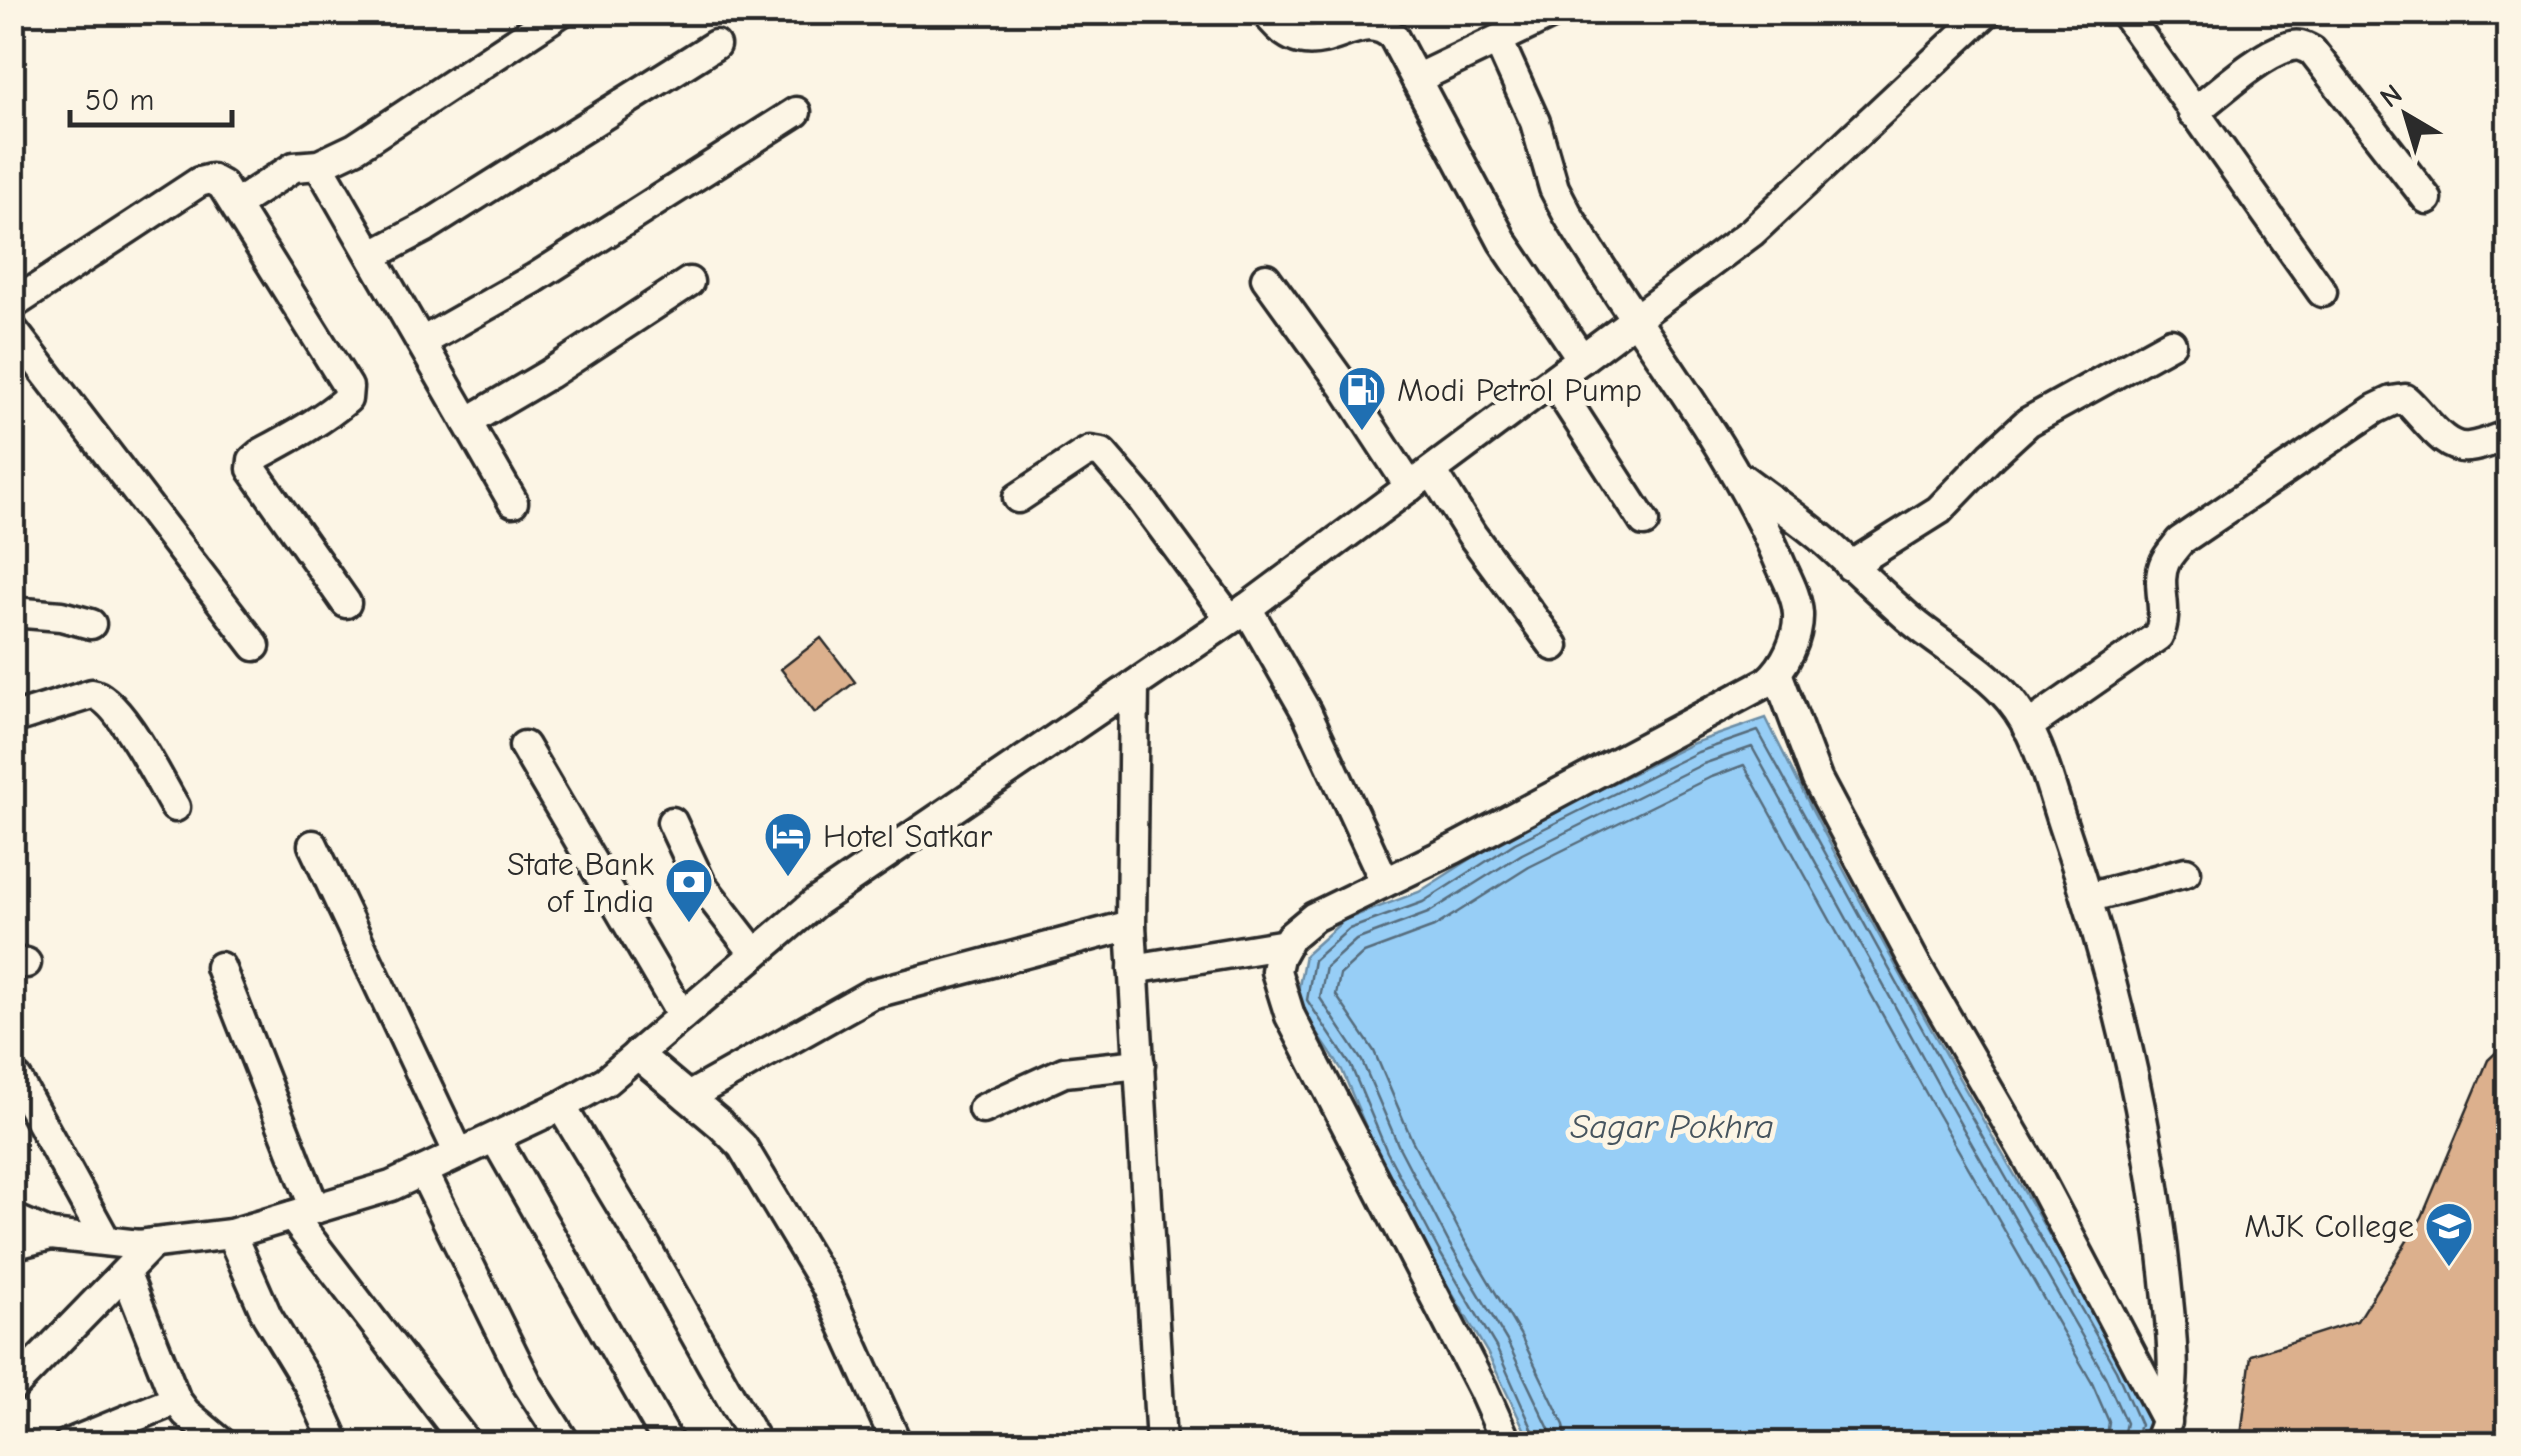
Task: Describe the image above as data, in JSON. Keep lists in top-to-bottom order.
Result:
{
  "water": ["Sagar Pokhra"],
  "places": {
    "fuel station": ["Modi Petrol Pump"],
    "hotel": ["Hotel Satkar"],
    "bank": ["State Bank of India"],
    "school or university": ["MJK College"]
  },
  "scale_bar": "50 m",
  "north": "top left"
}
